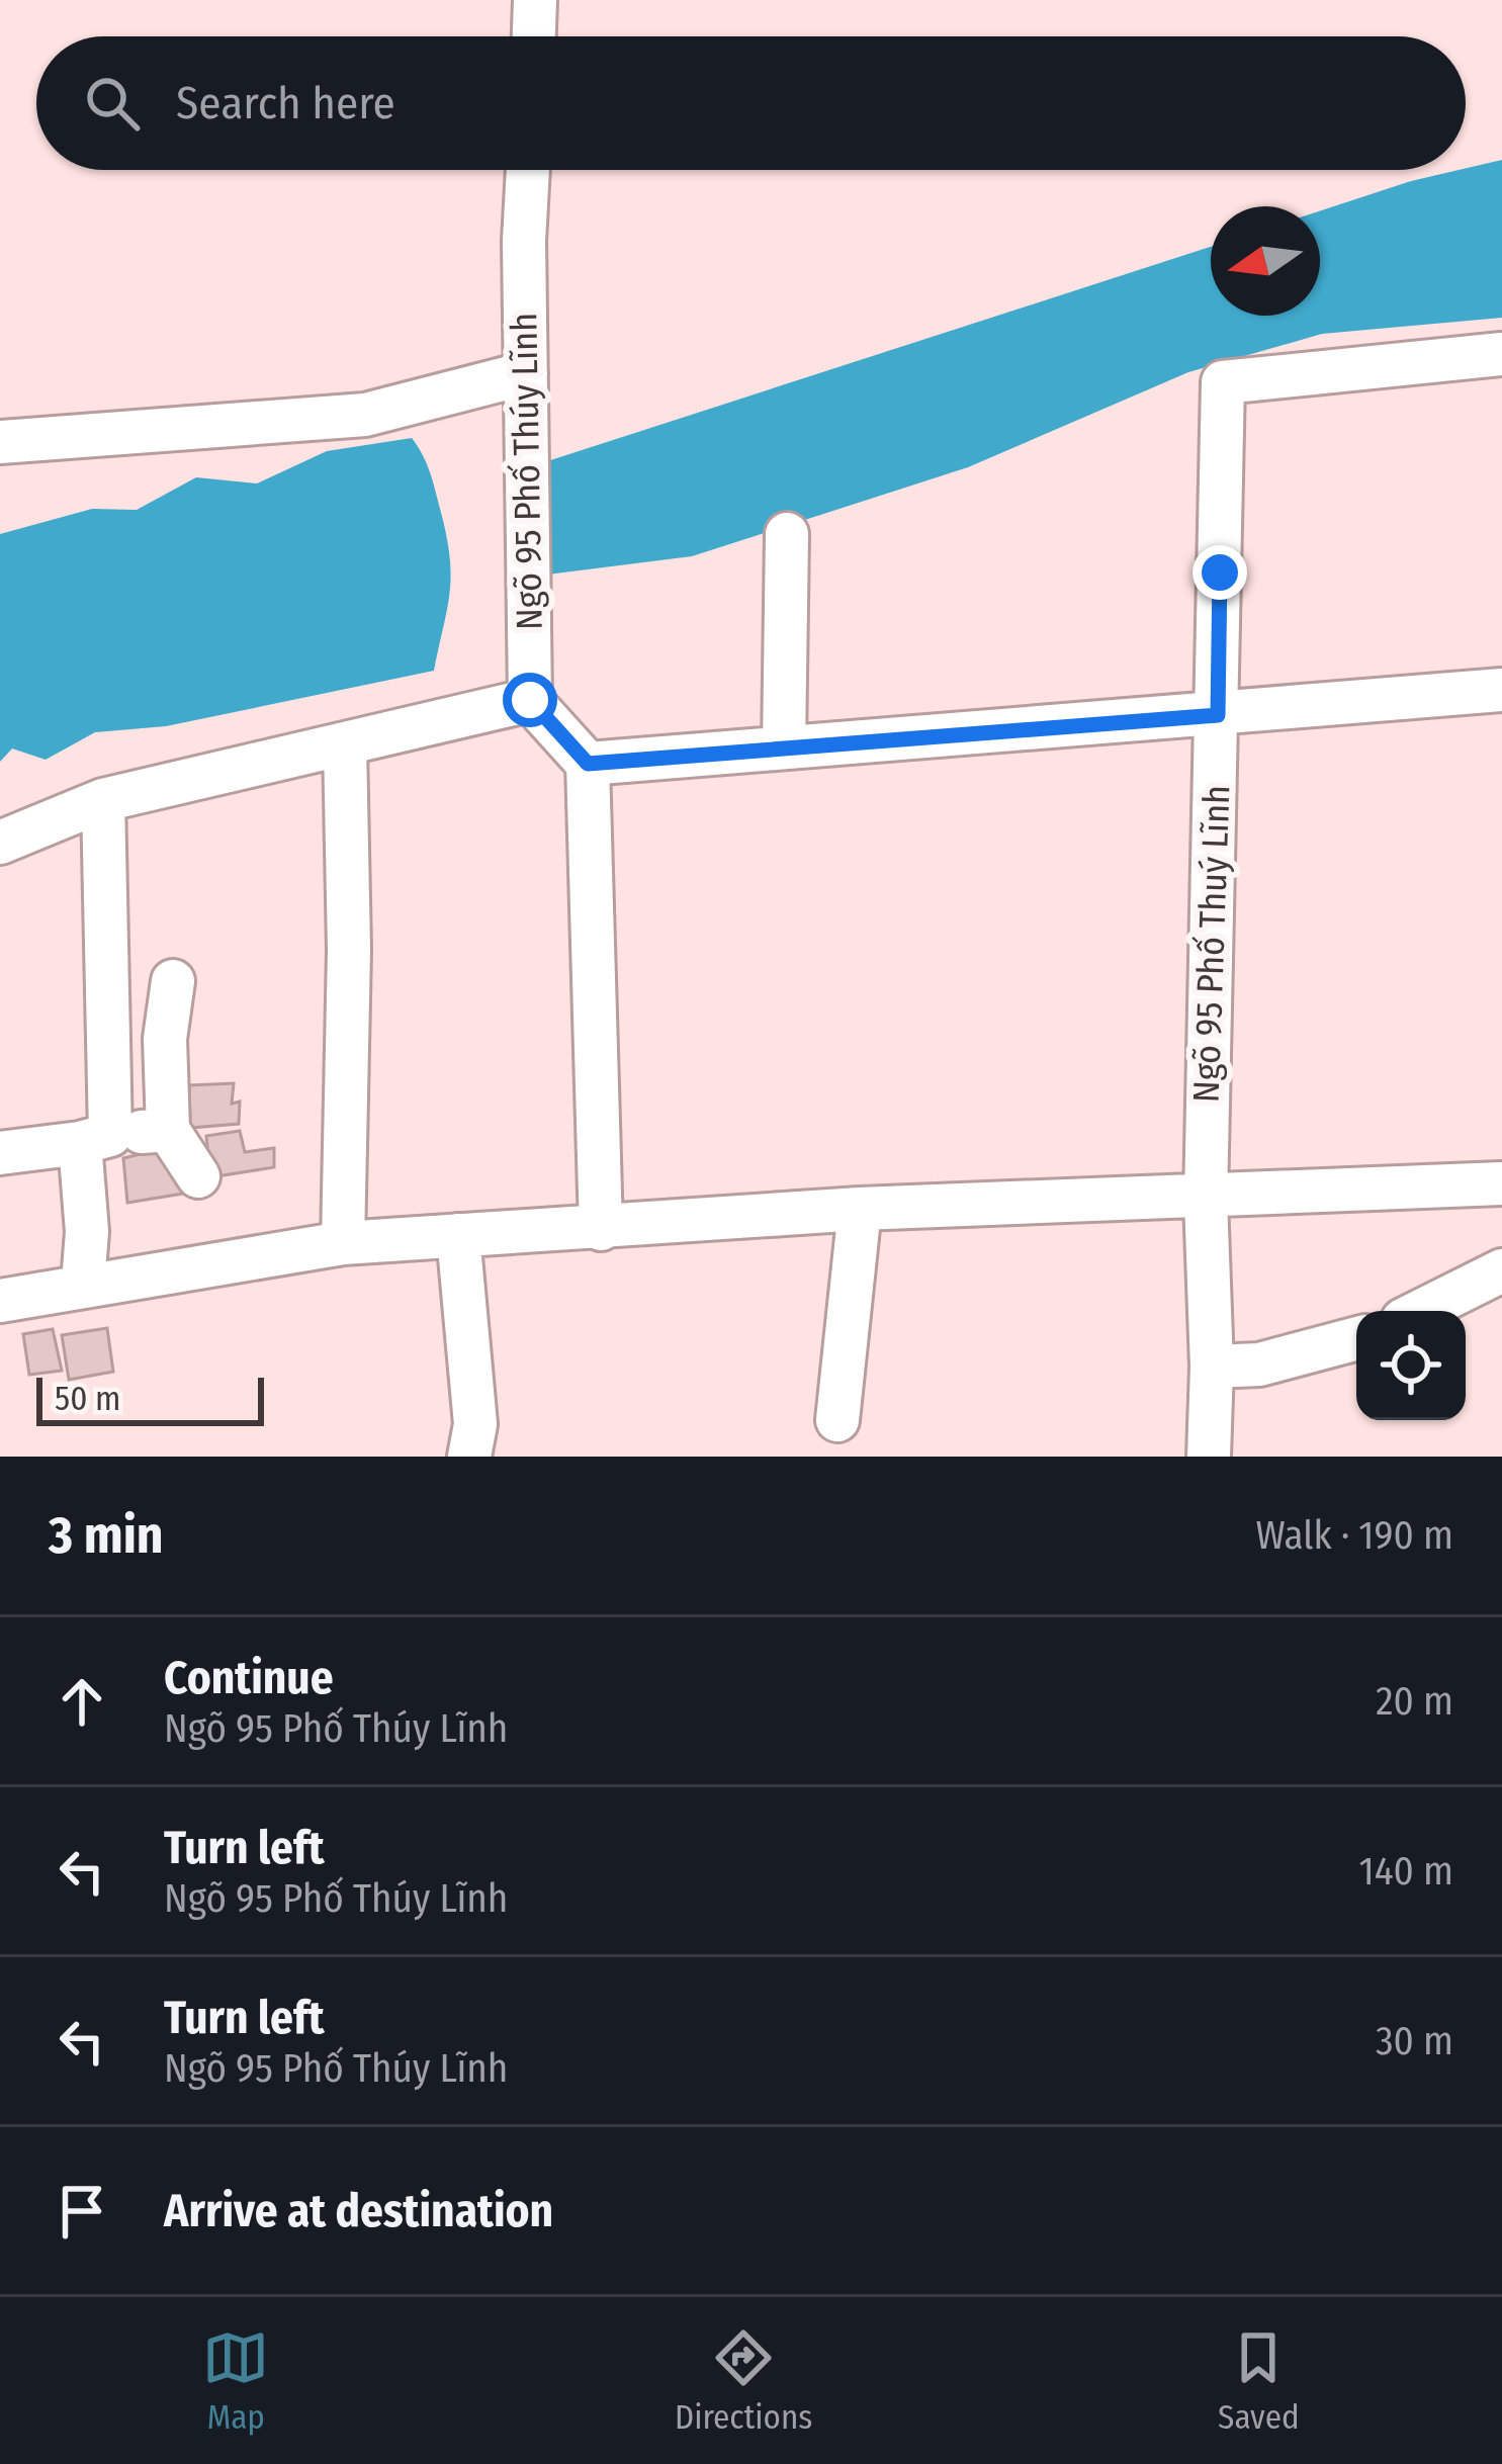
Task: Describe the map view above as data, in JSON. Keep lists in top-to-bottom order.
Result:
{
  "streets": {
    "street": ["Ngõ 95 Phố Thúy Lĩnh", "Ngõ 95 Phố Thuý Lĩnh"]
  },
  "scale_bar": "50 m",
  "north": "left",
  "page": {
    "search": "Search here",
    "scale": "50 m",
    "heading": ["3 min", "Walk · 190 m"],
    "list": [
      ["Continue", "Ngõ 95 Phố Thúy Lĩnh", "20 m"],
      ["Turn left", "Ngõ 95 Phố Thúy Lĩnh", "140 m"],
      ["Turn left", "Ngõ 95 Phố Thúy Lĩnh", "30 m"],
      "Arrive at destination"
    ],
    "nav": ["Map", "Directions", "Saved"]
  }
}
